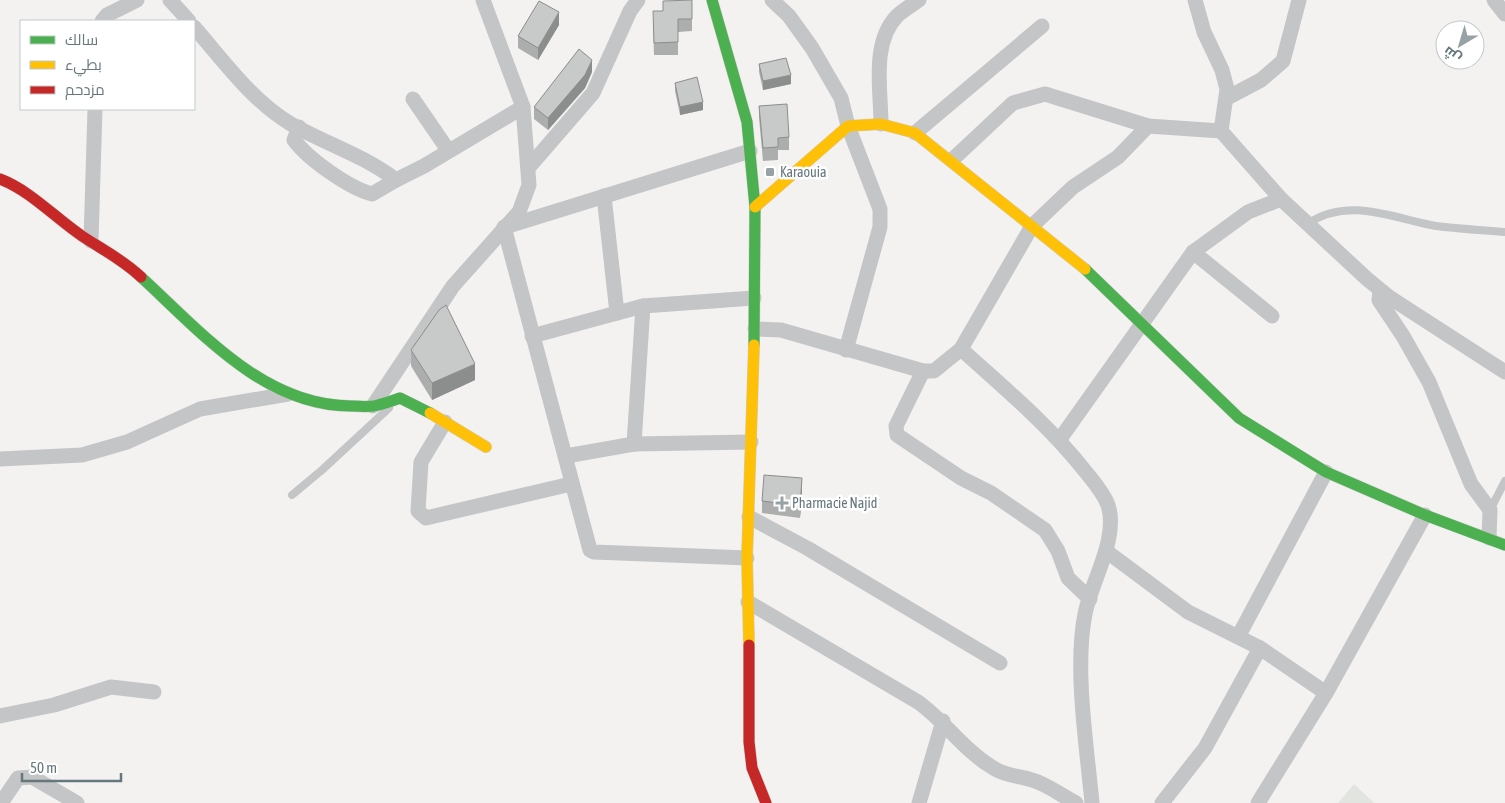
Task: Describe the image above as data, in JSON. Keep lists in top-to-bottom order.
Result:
{
  "places": {
    "transit": ["Karaouia"],
    "health": ["Pharmacie Najid"]
  },
  "legend": ["سالك", "بطيء", "مزدحم"],
  "scale_bar": "50 m",
  "north": "bottom left"
}
